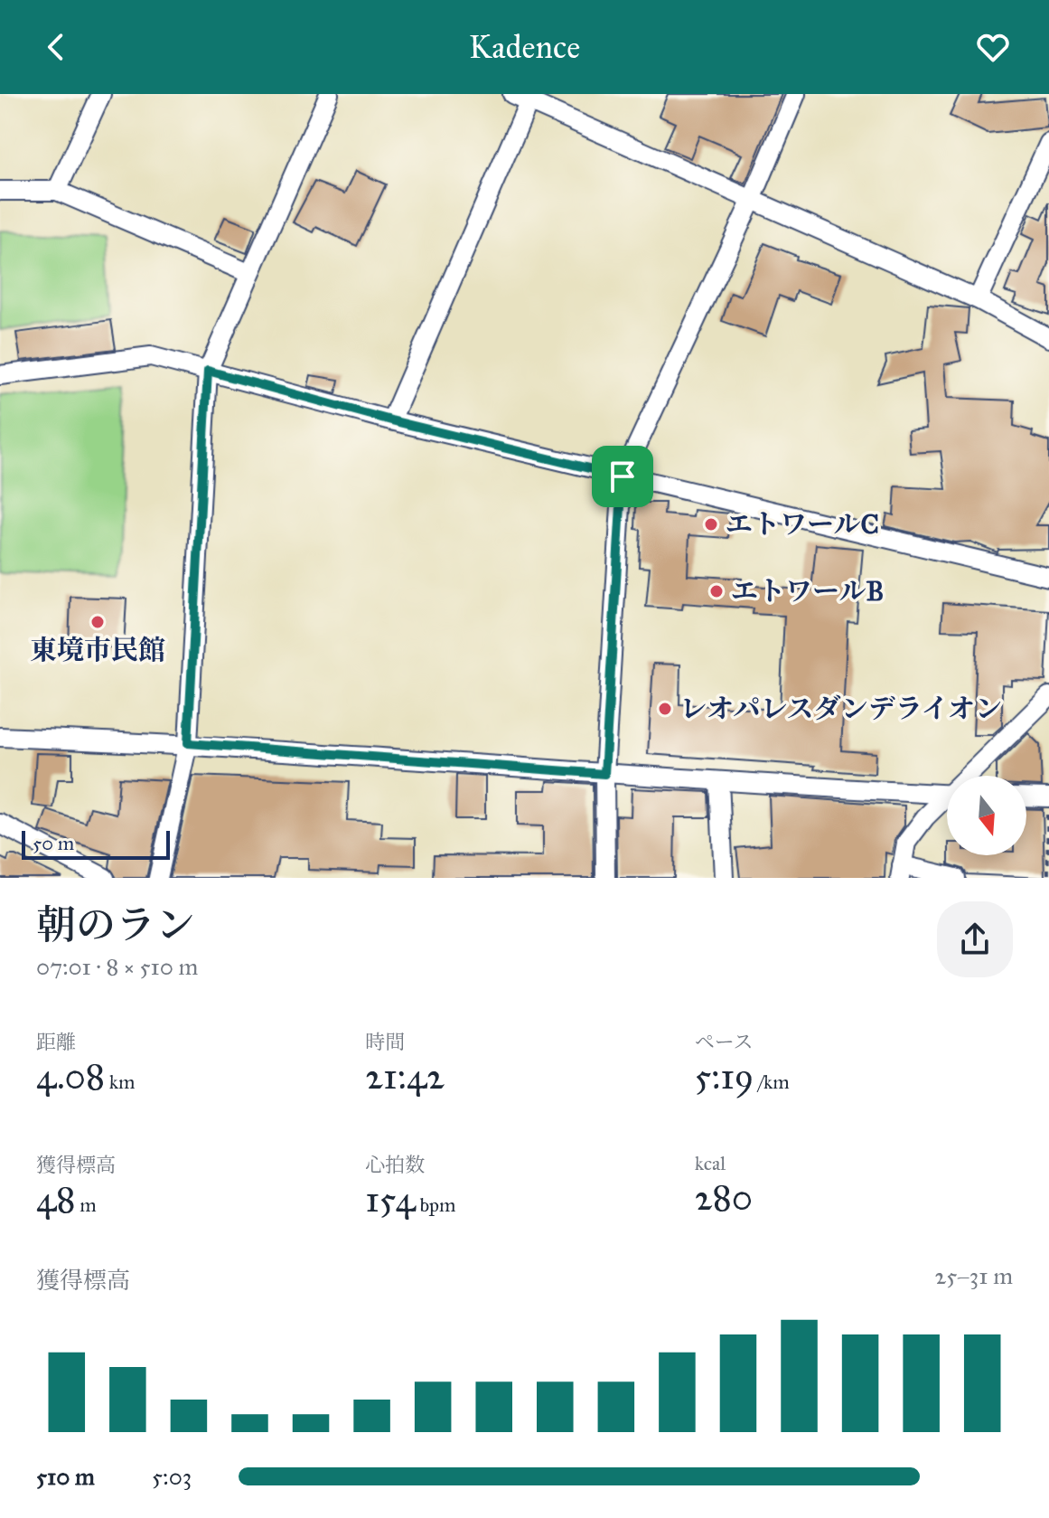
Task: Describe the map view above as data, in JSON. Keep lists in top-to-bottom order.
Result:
{
  "places": [
    "エトワールC",
    "エトワールB",
    "東境市民館",
    "レオパレスダンデライオン"
  ],
  "scale_bar": "50 m",
  "north": "bottom",
  "page": {
    "header": "Kadence",
    "scale": "50 m",
    "heading": ["朝のラン", "07:01 · 8 × 510 m"],
    "stats": [
      ["距離", "4.08 km"],
      ["時間", "21:42"],
      ["ペース", "5:19 /km"],
      ["獲得標高", "48 m"],
      ["心拍数", "154 bpm"],
      ["kcal", "280"]
    ],
    "chart": ["獲得標高", "25–31 m"],
    "list": [
      {
        "name": "510 m",
        "note": "5:03"
      }
    ]
  }
}
